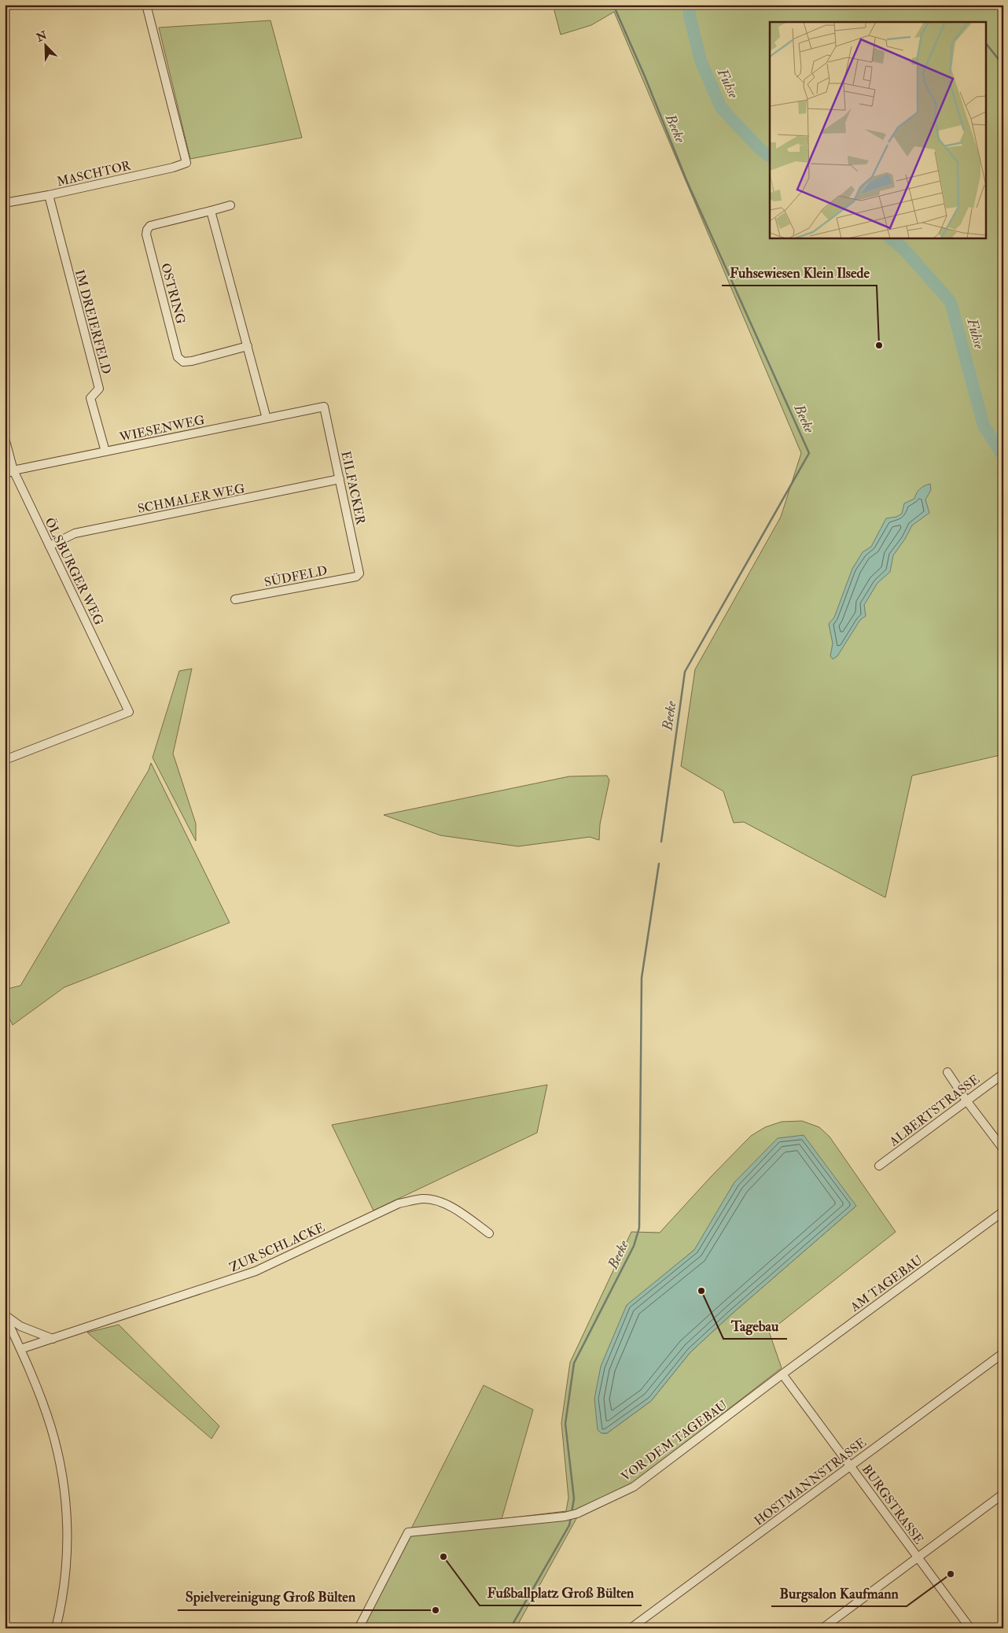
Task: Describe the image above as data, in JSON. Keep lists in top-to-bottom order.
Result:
{
  "streets": {
    "street": [
      "MASCHTOR",
      "OSTRING",
      "IM DREIERFELD",
      "WIESENWEG",
      "EILFACKER",
      "SCHMALER WEG",
      "ÖLSBURGER WEG",
      "SÜDFELD",
      "ALBERTSTRASSE",
      "ZUR SCHLACKE",
      "AM TAGEBAU",
      "VOR DEM TAGEBAU",
      "HOSTMANNSTRASSE",
      "BURGSTRASSE"
    ]
  },
  "crossings": [
    ["MASCHTOR", "IM DREIERFELD"],
    ["IM DREIERFELD", "WIESENWEG"],
    ["WIESENWEG", "EILFACKER"],
    ["WIESENWEG", "ÖLSBURGER WEG"],
    ["EILFACKER", "SCHMALER WEG"],
    ["EILFACKER", "SÜDFELD"],
    ["SCHMALER WEG", "ÖLSBURGER WEG"],
    ["AM TAGEBAU", "VOR DEM TAGEBAU"],
    ["AM TAGEBAU", "BURGSTRASSE"],
    ["VOR DEM TAGEBAU", "BURGSTRASSE"],
    ["HOSTMANNSTRASSE", "BURGSTRASSE"]
  ],
  "water": ["Fuhse", "Beeke"],
  "places": [
    "Fuhsewiesen Klein Ilsede",
    "Tagebau",
    "Fußballplatz Groß Bülten",
    "Burgsalon Kaufmann",
    "Spielvereinigung Groß Bülten"
  ],
  "north": "top left"
}
